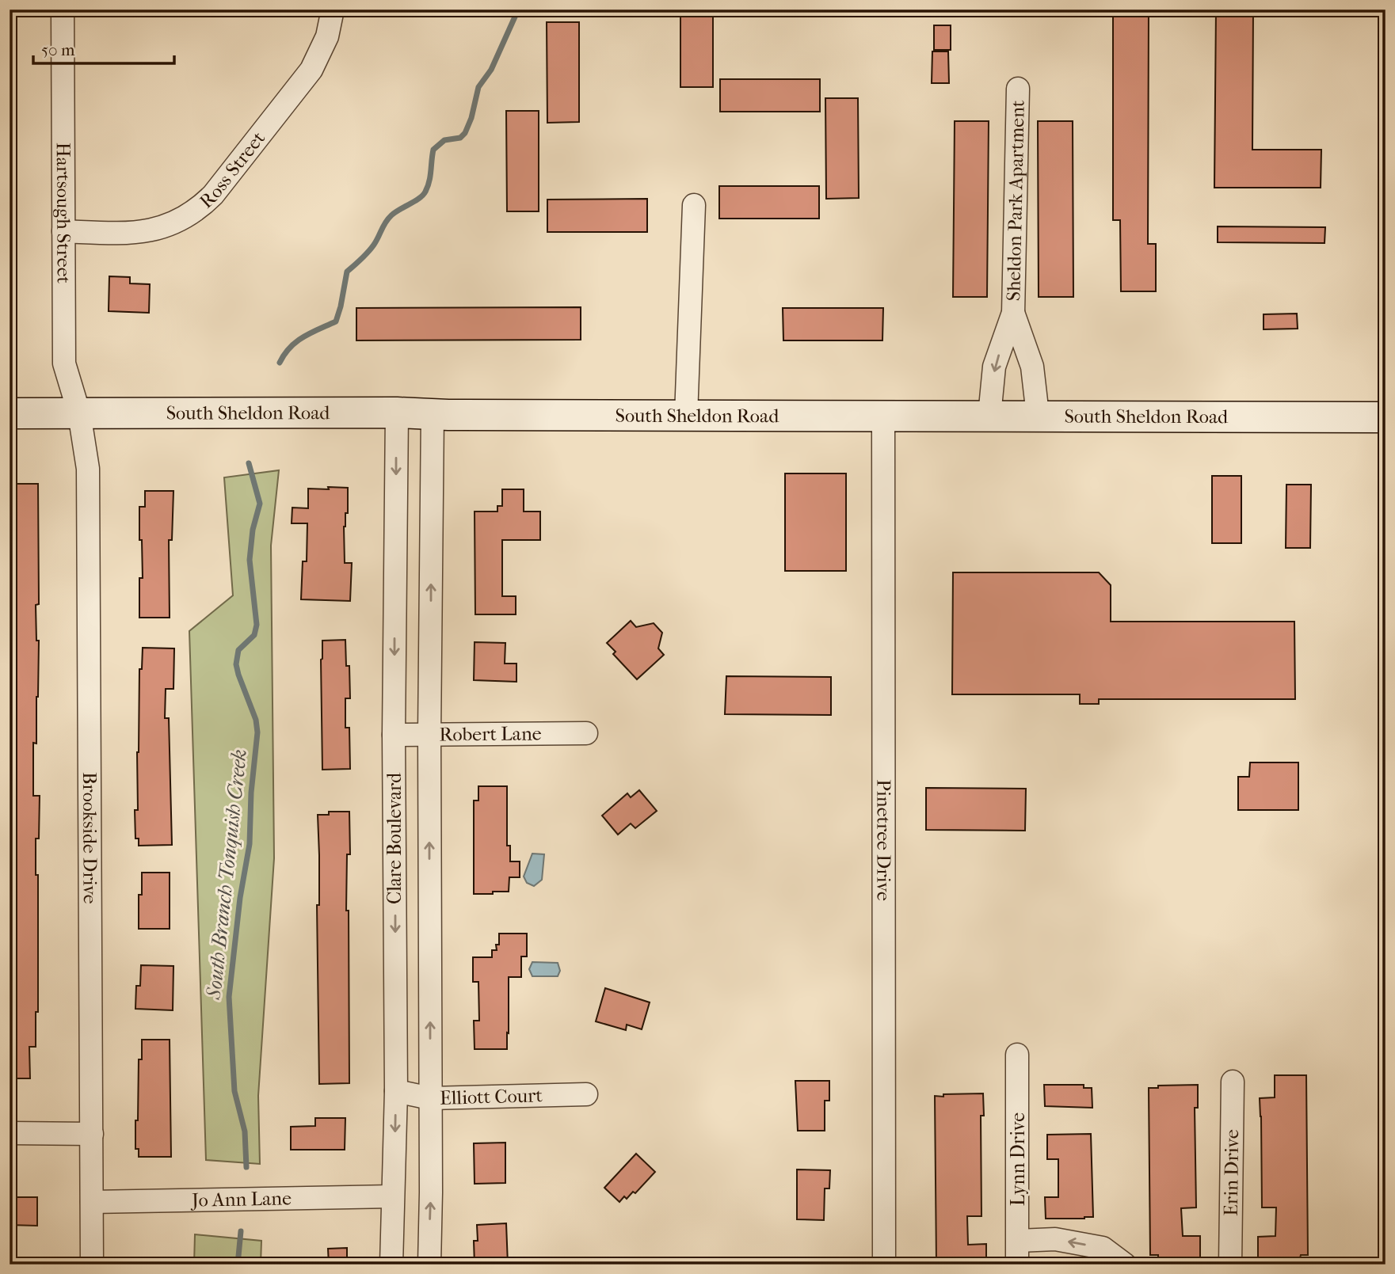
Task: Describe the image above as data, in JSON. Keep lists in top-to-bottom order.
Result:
{
  "streets": {
    "main road": ["South Sheldon Road"],
    "street": [
      "Ross Street",
      "Sheldon Park Apartment",
      "Hartsough Street",
      "Robert Lane",
      "Brookside Drive",
      "Clare Boulevard",
      "Pinetree Drive",
      "Elliott Court",
      "Lynn Drive",
      "Erin Drive",
      "Jo Ann Lane"
    ]
  },
  "crossings": [
    ["Ross Street", "Hartsough Street"],
    ["Sheldon Park Apartment", "South Sheldon Road"],
    ["Hartsough Street", "South Sheldon Road"],
    ["Hartsough Street", "Brookside Drive"],
    ["South Sheldon Road", "Brookside Drive"],
    ["South Sheldon Road", "Clare Boulevard"],
    ["South Sheldon Road", "Pinetree Drive"],
    ["Robert Lane", "Clare Boulevard"],
    ["Brookside Drive", "Jo Ann Lane"],
    ["Clare Boulevard", "Elliott Court"],
    ["Clare Boulevard", "Jo Ann Lane"]
  ],
  "water": ["South Branch Tonquish Creek"],
  "scale_bar": "50 m"
}
